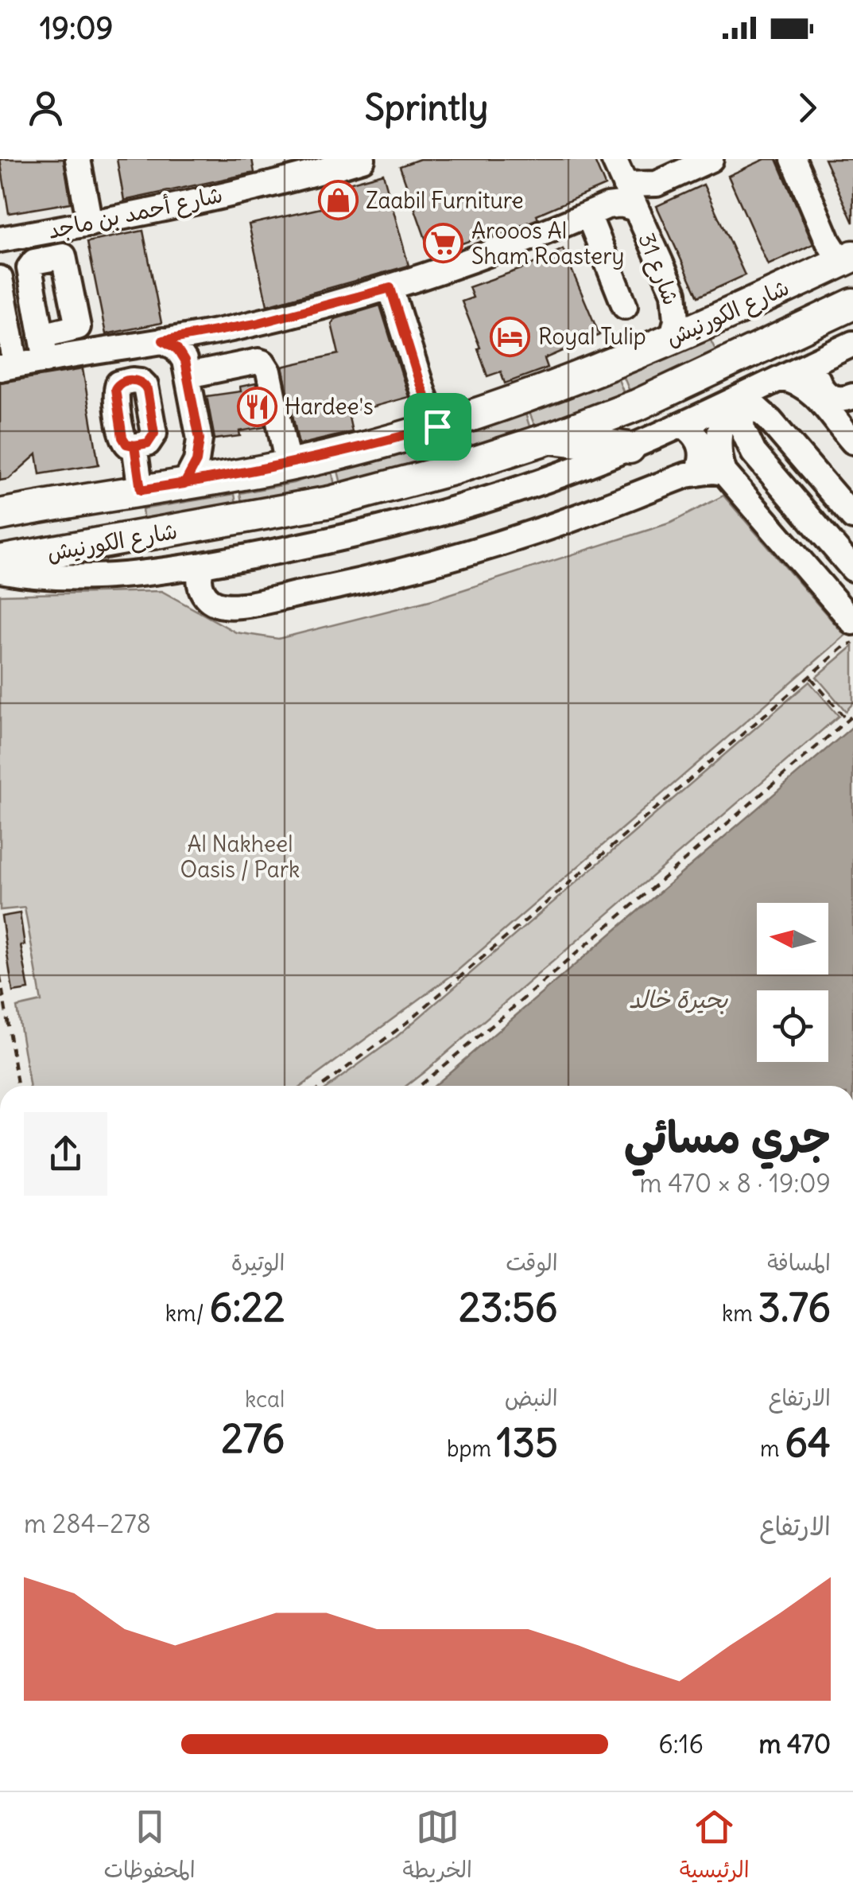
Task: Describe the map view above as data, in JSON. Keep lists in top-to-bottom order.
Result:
{
  "streets": {
    "main road": ["شارع الكورنيش"],
    "street": ["شارع أحمد بن ماجد", "شارع 31"]
  },
  "crossings": [
    ["شارع 31", "شارع الكورنيش"]
  ],
  "water": ["بحيرة خالد"],
  "parks": ["Al Nakheel Oasis / Park"],
  "places": {
    "shop": ["Zaabil Furniture"],
    "supermarket": ["Arooos Al Sham Roastery"],
    "hotel": ["Royal Tulip"],
    "restaurant": ["Hardee's"]
  },
  "north": "left",
  "page": {
    "status": "19:09",
    "header": "Sprintly",
    "heading": ["جري مسائي", "19:09 · 8 × 470 m"],
    "stats": [
      ["المسافة", "3.76 km"],
      ["الوقت", "23:56"],
      ["الوتيرة", "6:22 /km"],
      ["الارتفاع", "64 m"],
      ["النبض", "135 bpm"],
      ["kcal", "276"]
    ],
    "chart": ["الارتفاع", "278–284 m"],
    "list": [
      {
        "name": "470 m",
        "note": "6:16"
      }
    ],
    "tabs": ["الرئيسية", "الخريطة", "المحفوظات"]
  }
}
